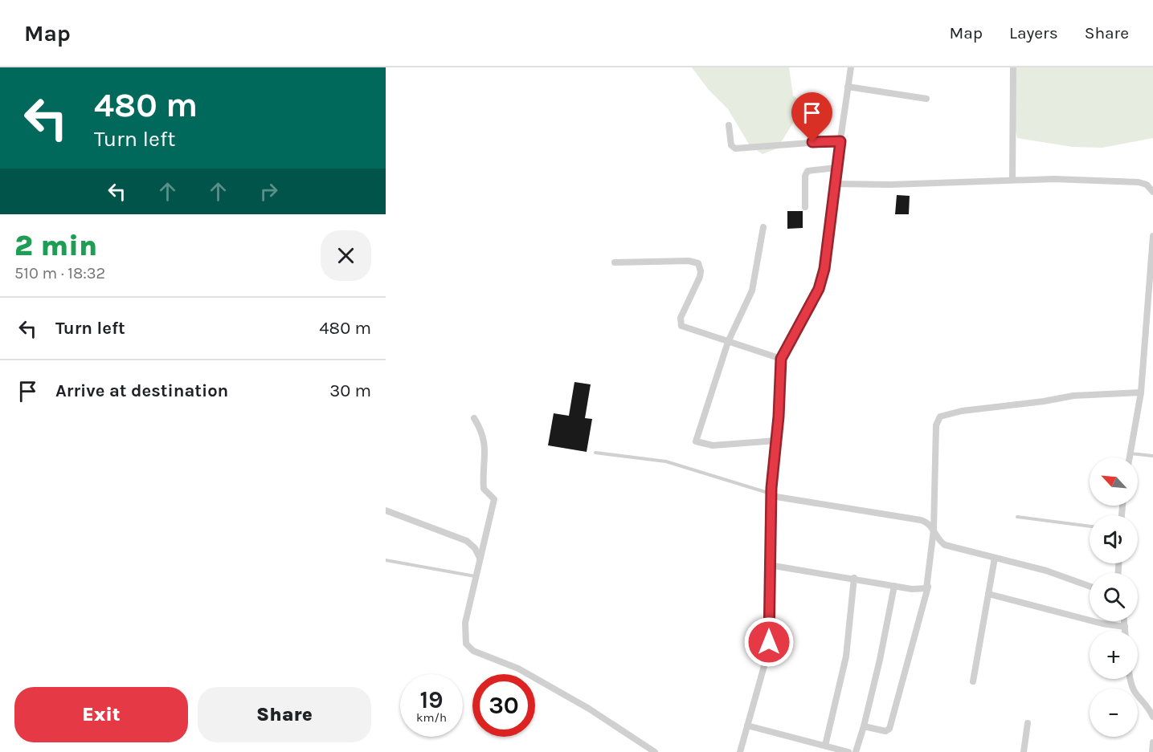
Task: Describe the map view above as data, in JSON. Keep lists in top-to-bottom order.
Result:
{
  "north": "top left",
  "page": {
    "header": "Map",
    "nav": ["Map", "Layers", "Share"],
    "turn": ["480 m", "Turn left"],
    "heading": ["2 min", "510 m · 18:32"],
    "list": [
      {
        "name": "Turn left",
        "value": "480 m"
      },
      {
        "name": "Arrive at destination",
        "value": "30 m"
      }
    ],
    "map_buttons": ["+", "−"],
    "speed": "19 km/h",
    "limit": "30",
    "buttons": ["Exit", "Share"]
  }
}
